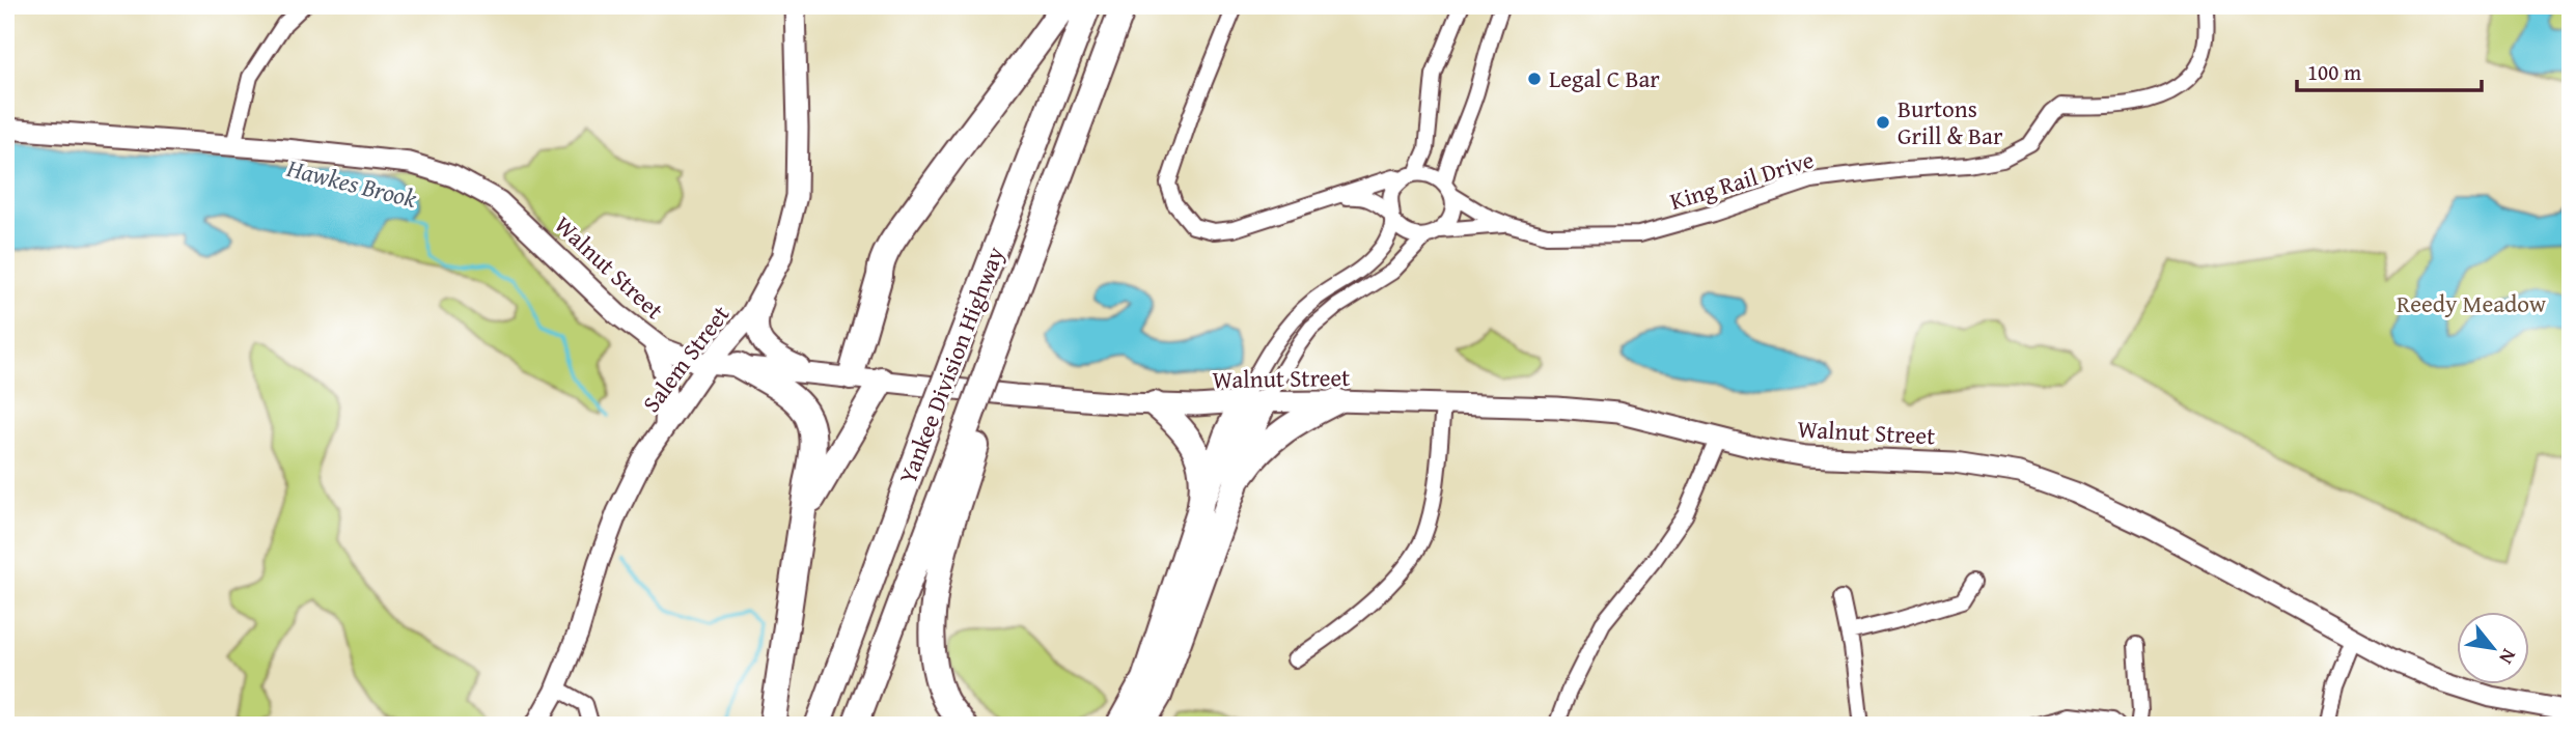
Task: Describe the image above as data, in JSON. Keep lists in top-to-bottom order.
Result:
{
  "streets": {
    "highway": ["Yankee Division Highway"],
    "main road": ["Walnut Street", "Salem Street"],
    "street": ["King Rail Drive"]
  },
  "crossings": [
    ["Walnut Street", "Salem Street"]
  ],
  "water": ["Hawkes Brook"],
  "parks": ["Reedy Meadow"],
  "places": ["Legal C Bar", "Burtons Grill & Bar"],
  "scale_bar": "100 m",
  "north": "bottom right"
}
